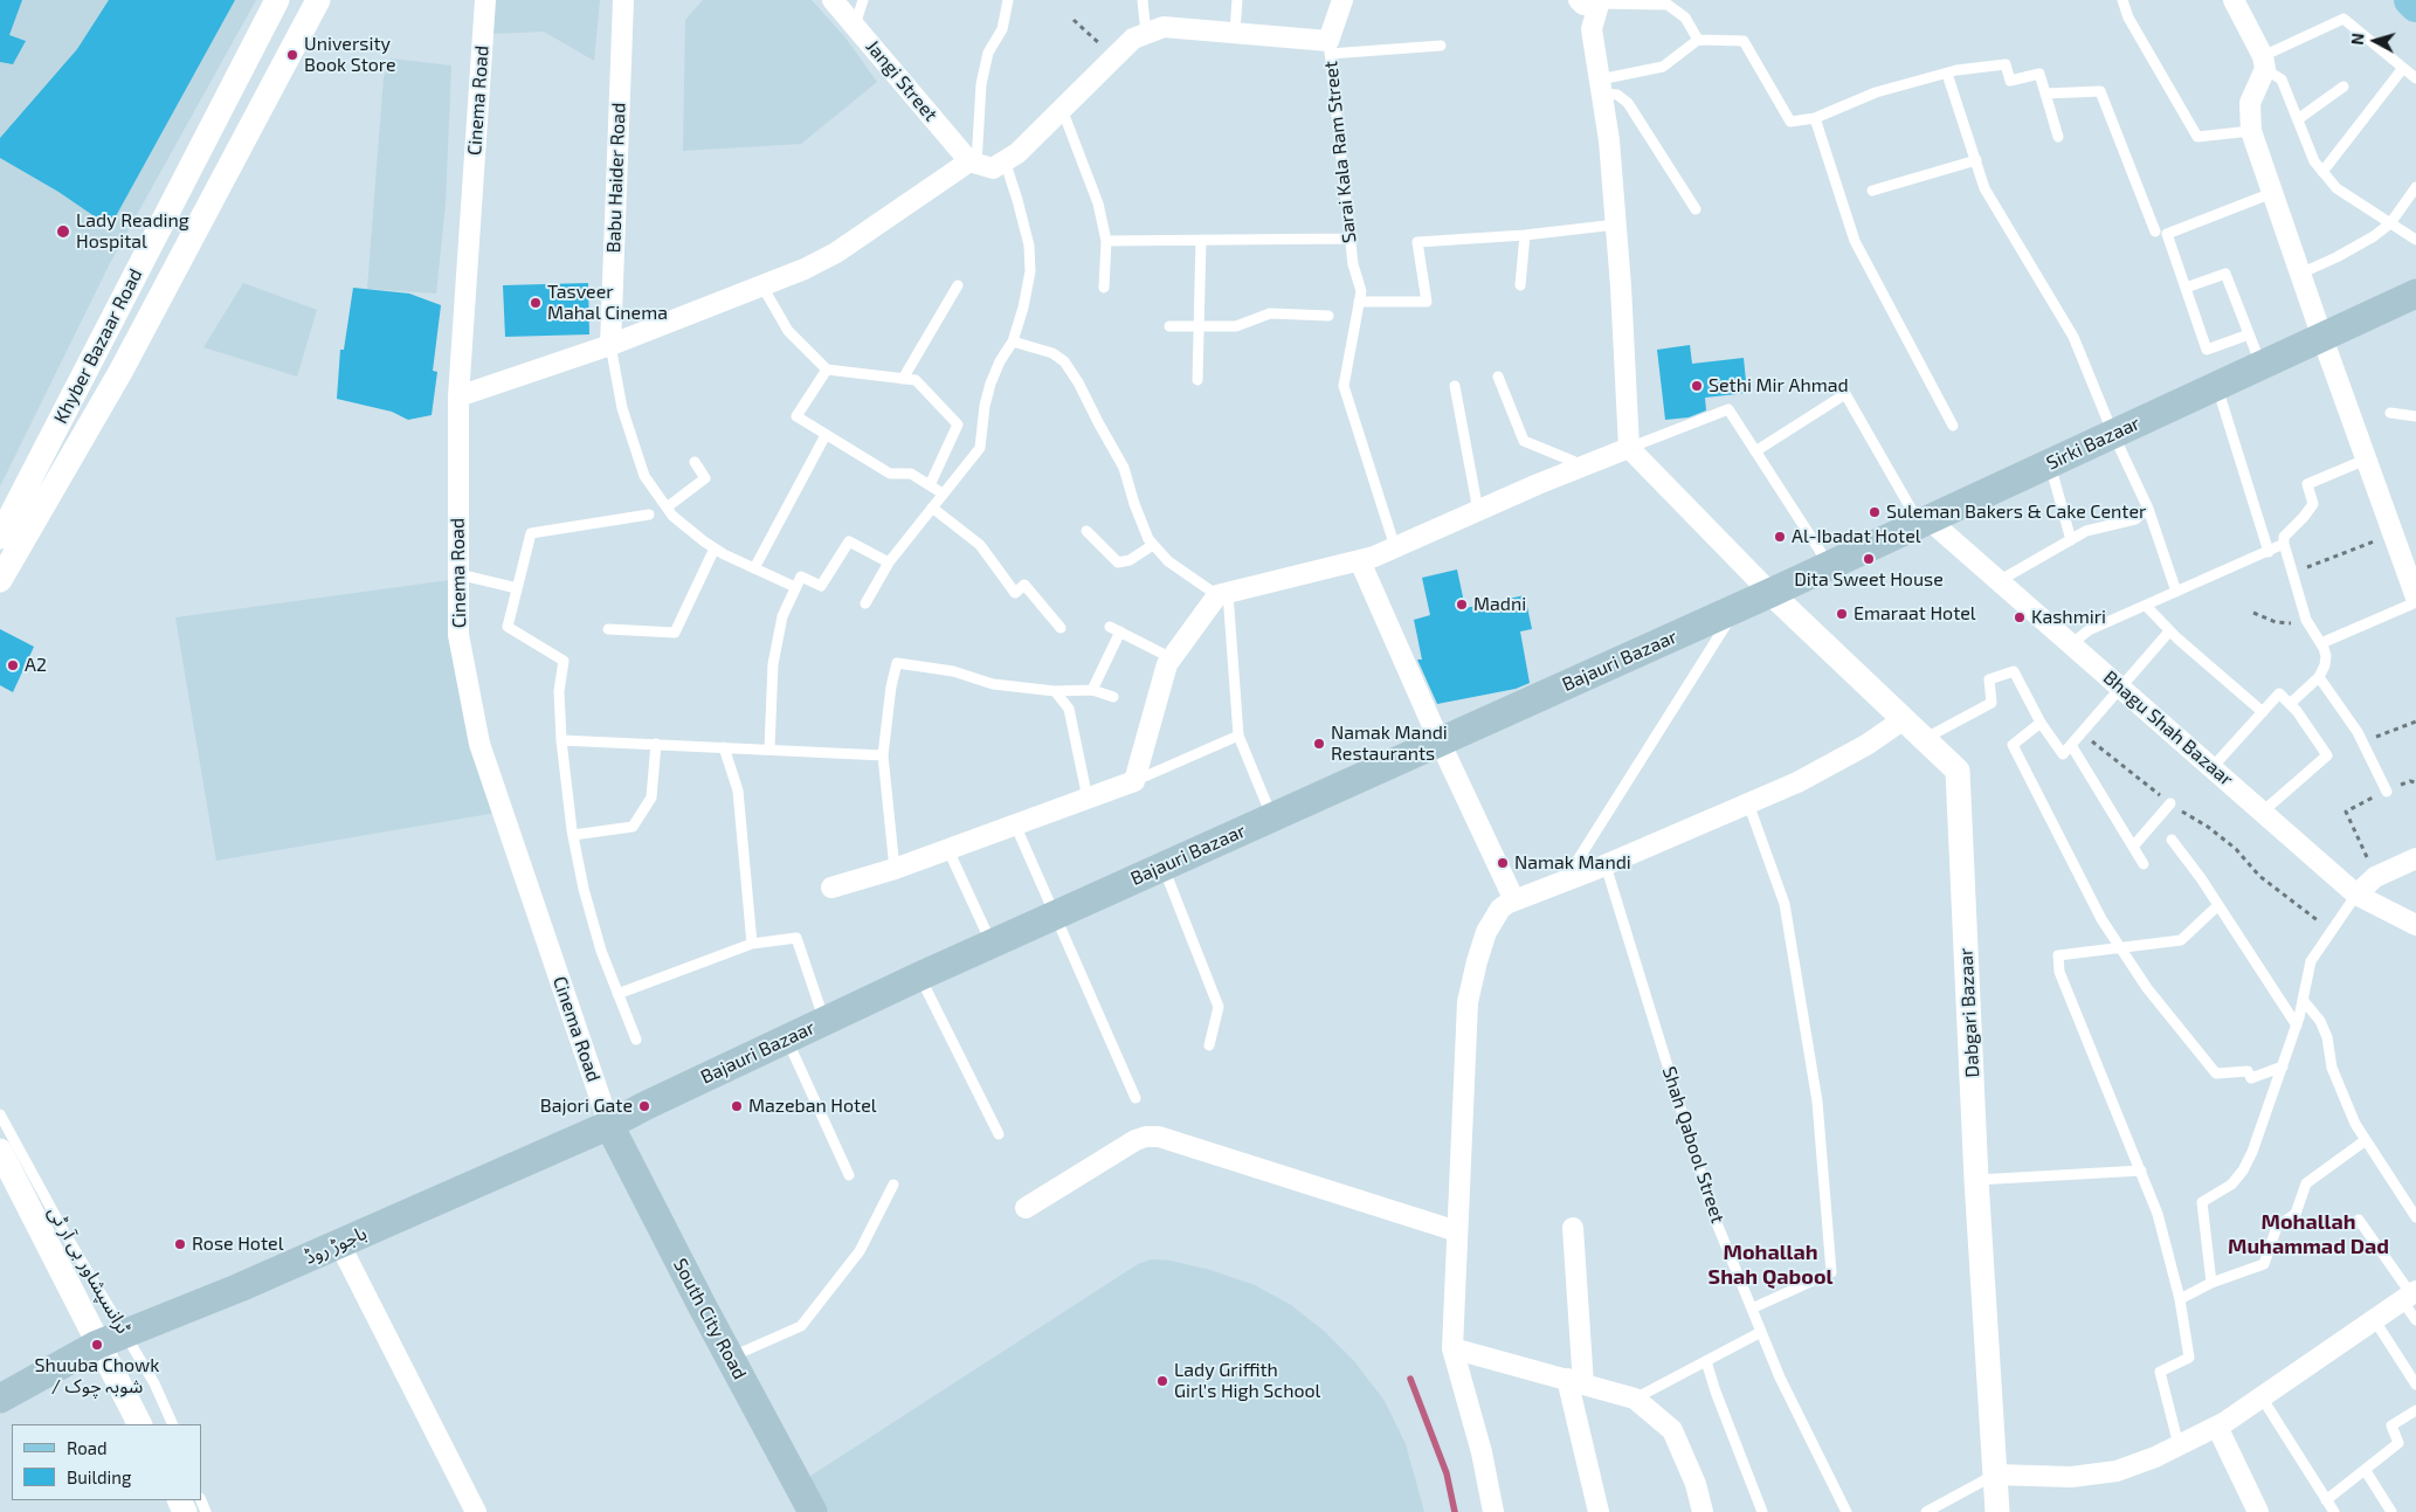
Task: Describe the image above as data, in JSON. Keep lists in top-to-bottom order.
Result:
{
  "streets": {
    "main road": [
      "Sirki Bazaar",
      "Bajauri Bazaar",
      "باجوڑ روڈ",
      "South City Road"
    ],
    "street": [
      "Jangi Street",
      "Cinema Road",
      "Babu Haider Road",
      "Khyber Bazaar Road",
      "Bhagu Shah Bazaar",
      "Dabgari Bazaar"
    ],
    "lane": ["Sarai Kala Ram Street", "Shah Qabool Street", "ٹرانسپشاور بی آر ٹی"]
  },
  "crossings": [
    ["Cinema Road", "Bajauri Bazaar"],
    ["Cinema Road", "باجوڑ روڈ"],
    ["Cinema Road", "South City Road"],
    ["Sirki Bazaar", "Bajauri Bazaar"],
    ["Sirki Bazaar", "Bhagu Shah Bazaar"],
    ["Sirki Bazaar", "Dabgari Bazaar"],
    ["Bajauri Bazaar", "Dabgari Bazaar"],
    ["Bajauri Bazaar", "باجوڑ روڈ"],
    ["Bajauri Bazaar", "South City Road"],
    ["باجوڑ روڈ", "South City Road"]
  ],
  "districts": ["Mohallah Muhammad Dad", "Mohallah Shah Qabool"],
  "places": [
    "University Book Store",
    "Lady Reading Hospital",
    "Tasveer Mahal Cinema",
    "Sethi Mir Ahmad",
    "Suleman Bakers & Cake Center",
    "Al-Ibadat Hotel",
    "Dita Sweet House",
    "Madni",
    "Emaraat Hotel",
    "Kashmiri",
    "A2",
    "Namak Mandi Restaurants",
    "Namak Mandi",
    "Bajori Gate",
    "Mazeban Hotel",
    "Rose Hotel",
    "Shuuba Chowk / شوبہ چوک",
    "Lady Griffith Girl's High School"
  ],
  "legend": ["Road", "Building"],
  "north": "left"
}
